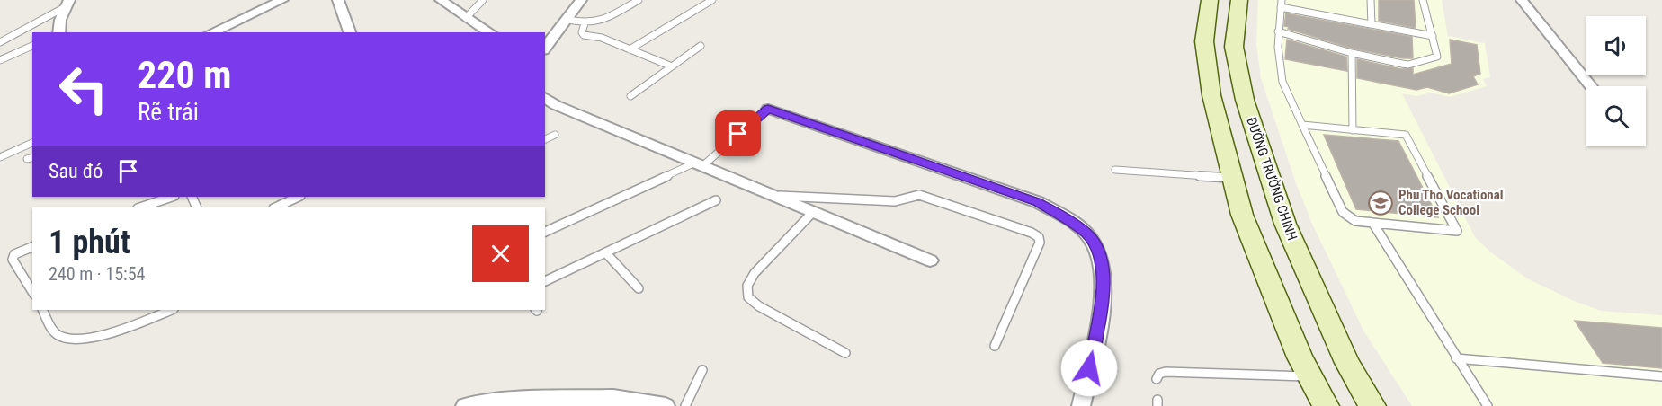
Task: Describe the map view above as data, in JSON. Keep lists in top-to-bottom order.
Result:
{
  "streets": {
    "main road": ["ĐƯỜNG TRƯỜNG CHINH"]
  },
  "places": {
    "school or university": ["Phu Tho Vocational College School"]
  },
  "page": {
    "turn": ["220 m", "Rẽ trái"],
    "then": "Sau đó",
    "heading": ["1 phút", "240 m · 15:54"]
  }
}
